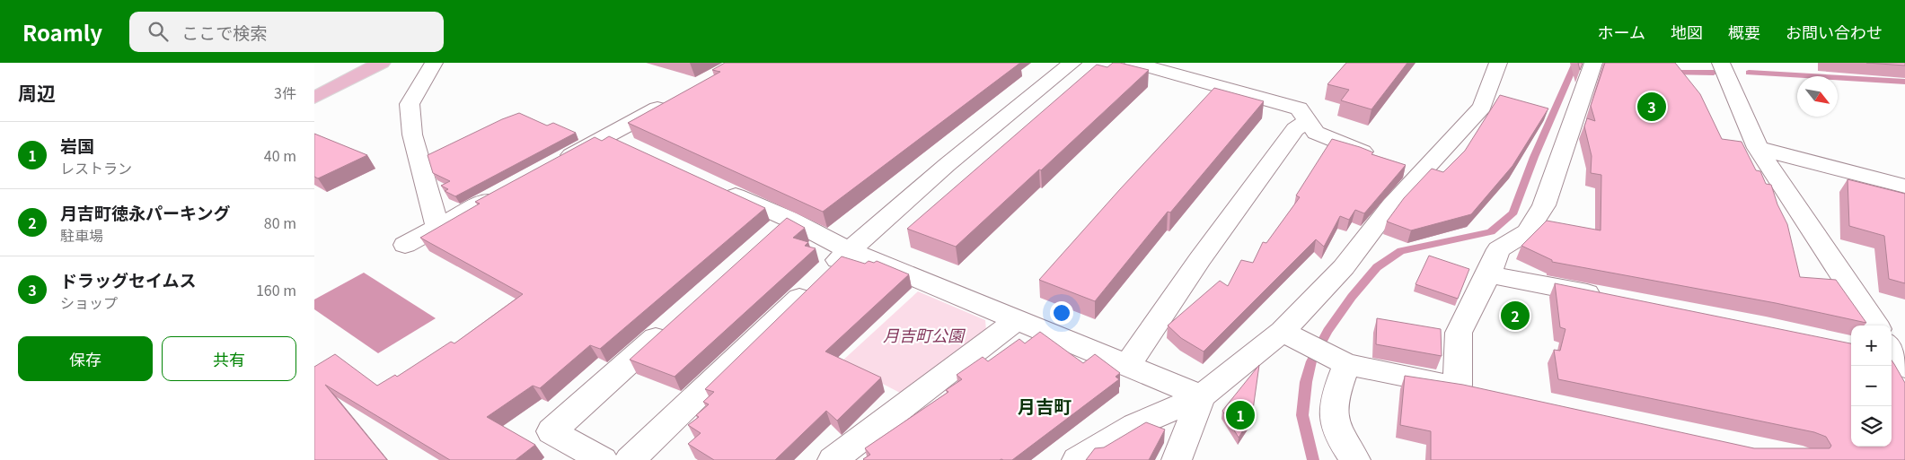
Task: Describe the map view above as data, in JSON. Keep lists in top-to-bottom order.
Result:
{
  "districts": ["月吉町"],
  "parks": ["月吉町公園"],
  "north": "bottom right",
  "page": {
    "header": "Roamly",
    "search": "ここで検索",
    "nav": [
      "ホーム",
      "地図",
      "概要",
      "お問い合わせ"
    ],
    "heading": ["周辺", "3件"],
    "pins": ["3", "2", "1"],
    "list": [
      {
        "mark": "1",
        "name": "岩国",
        "note": "レストラン",
        "value": "40 m"
      },
      {
        "mark": "2",
        "name": "月吉町徳永パーキング",
        "note": "駐車場",
        "value": "80 m"
      },
      {
        "mark": "3",
        "name": "ドラッグセイムス",
        "note": "ショップ",
        "value": "160 m"
      }
    ],
    "buttons": ["保存", "共有"],
    "map_buttons": ["+", "−"]
  }
}
